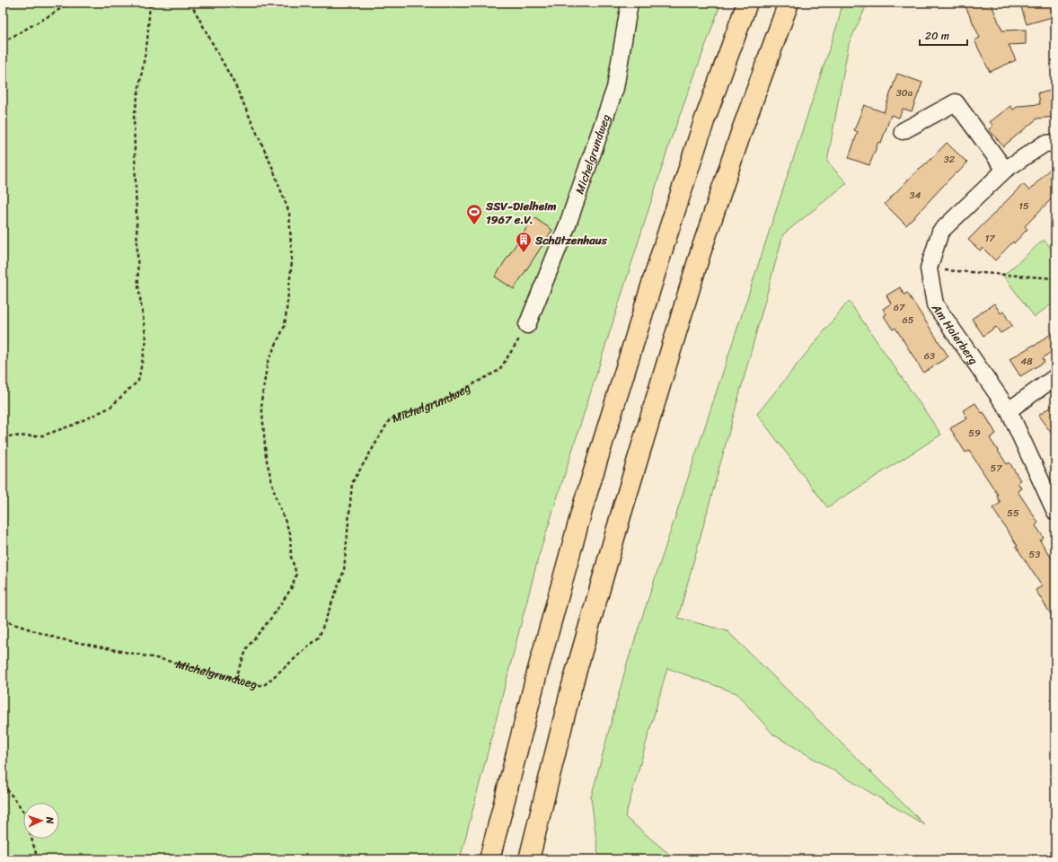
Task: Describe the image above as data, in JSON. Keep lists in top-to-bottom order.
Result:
{
  "streets": {
    "street": ["Michelgrundweg", "Am Haierberg"]
  },
  "places": {
    "sports": ["SSV-Dielheim 1967 e.V."],
    "building": ["Schützenhaus"]
  },
  "house_numbers": [
    "30a",
    "32",
    "34",
    "15",
    "17",
    "67",
    "65",
    "63",
    "48",
    "59",
    "57",
    "55",
    "53"
  ],
  "scale_bar": "20 m",
  "north": "right"
}
